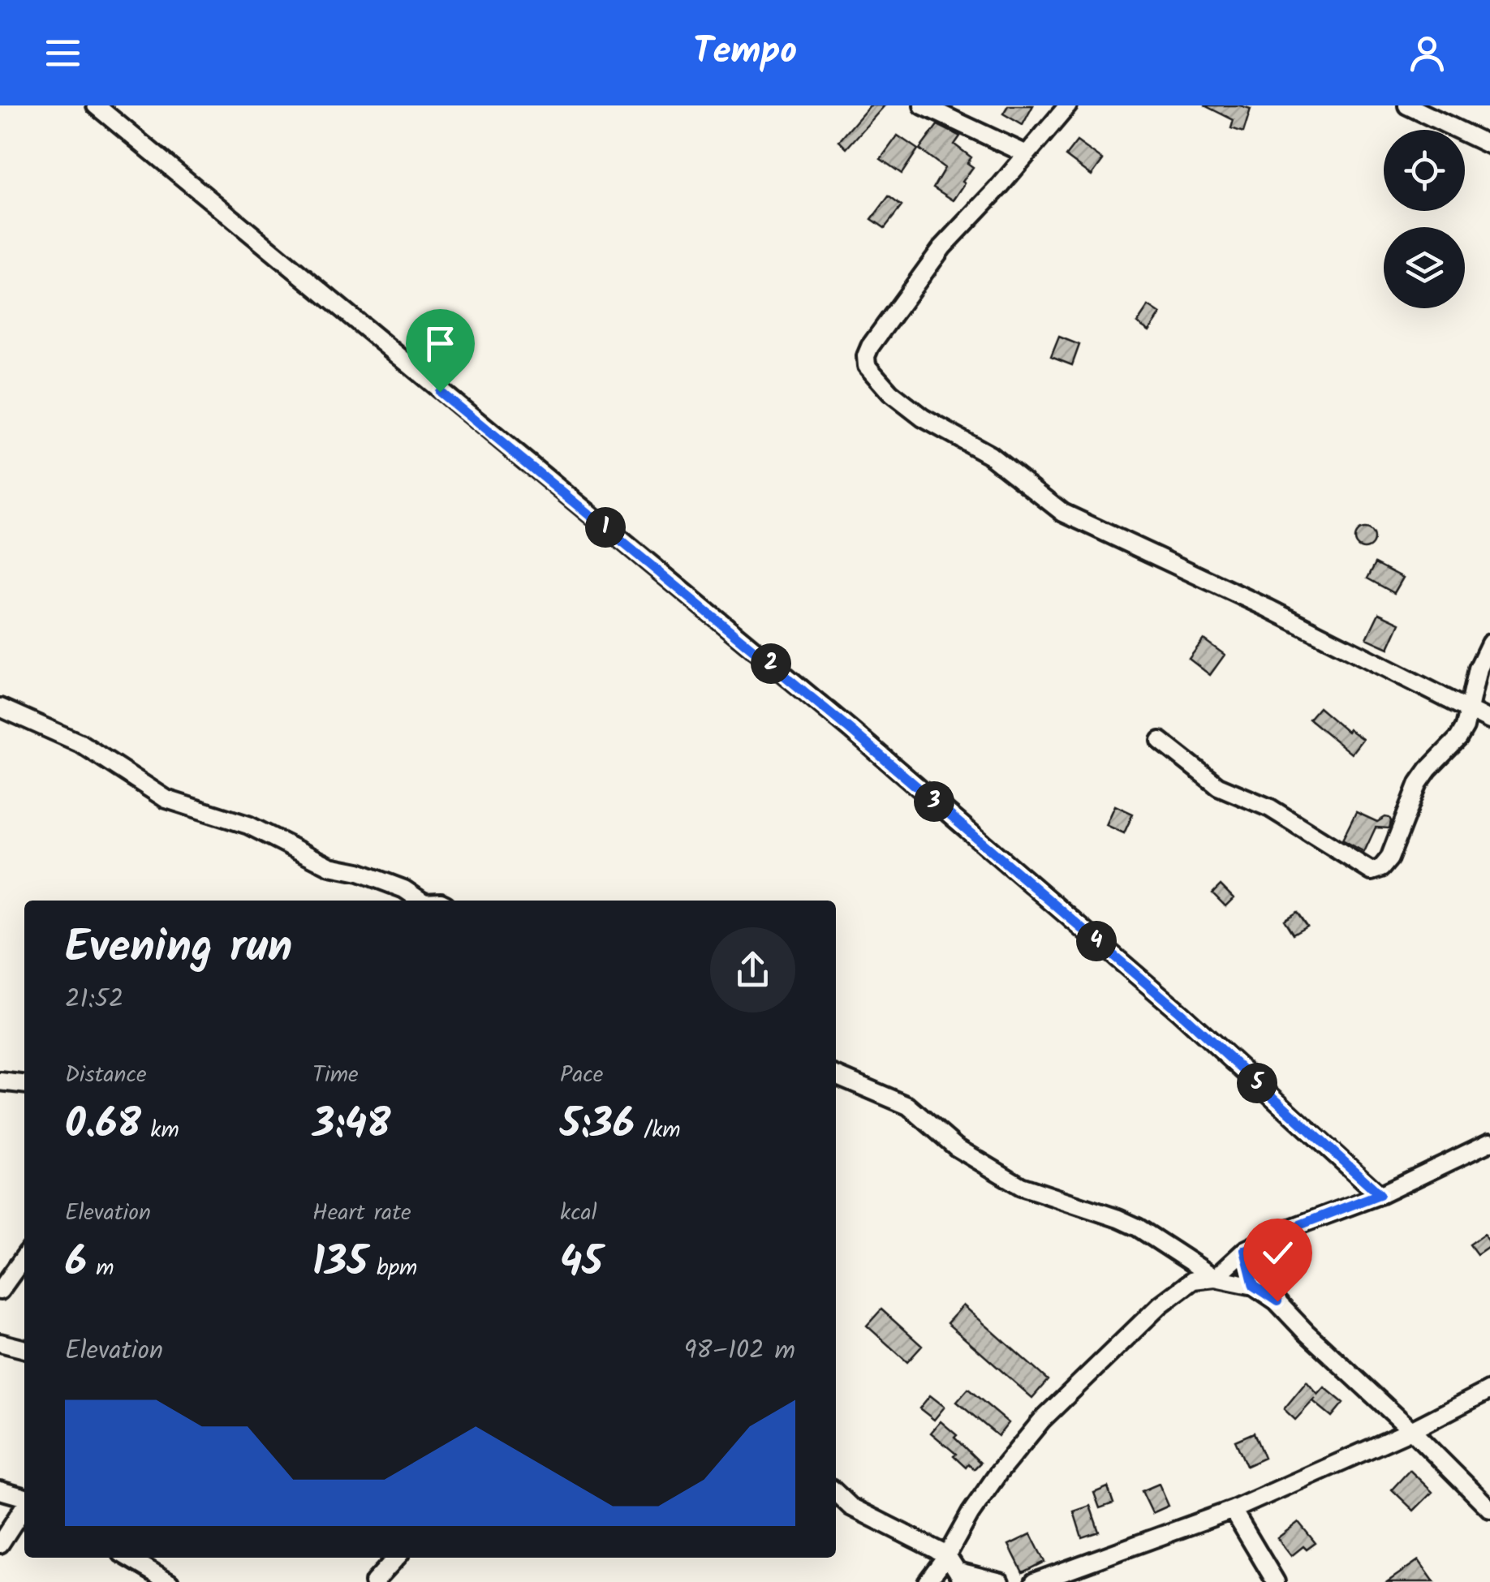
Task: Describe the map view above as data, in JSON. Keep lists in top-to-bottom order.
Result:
{
  "page": {
    "header": "Tempo",
    "pins": [
      "1",
      "2",
      "3",
      "4",
      "5"
    ],
    "heading": ["Evening run", "21:52"],
    "stats": [
      ["Distance", "0.68 km"],
      ["Time", "3:48"],
      ["Pace", "5:36 /km"],
      ["Elevation", "6 m"],
      ["Heart rate", "135 bpm"],
      ["kcal", "45"]
    ],
    "chart": ["Elevation", "98–102 m"]
  }
}
